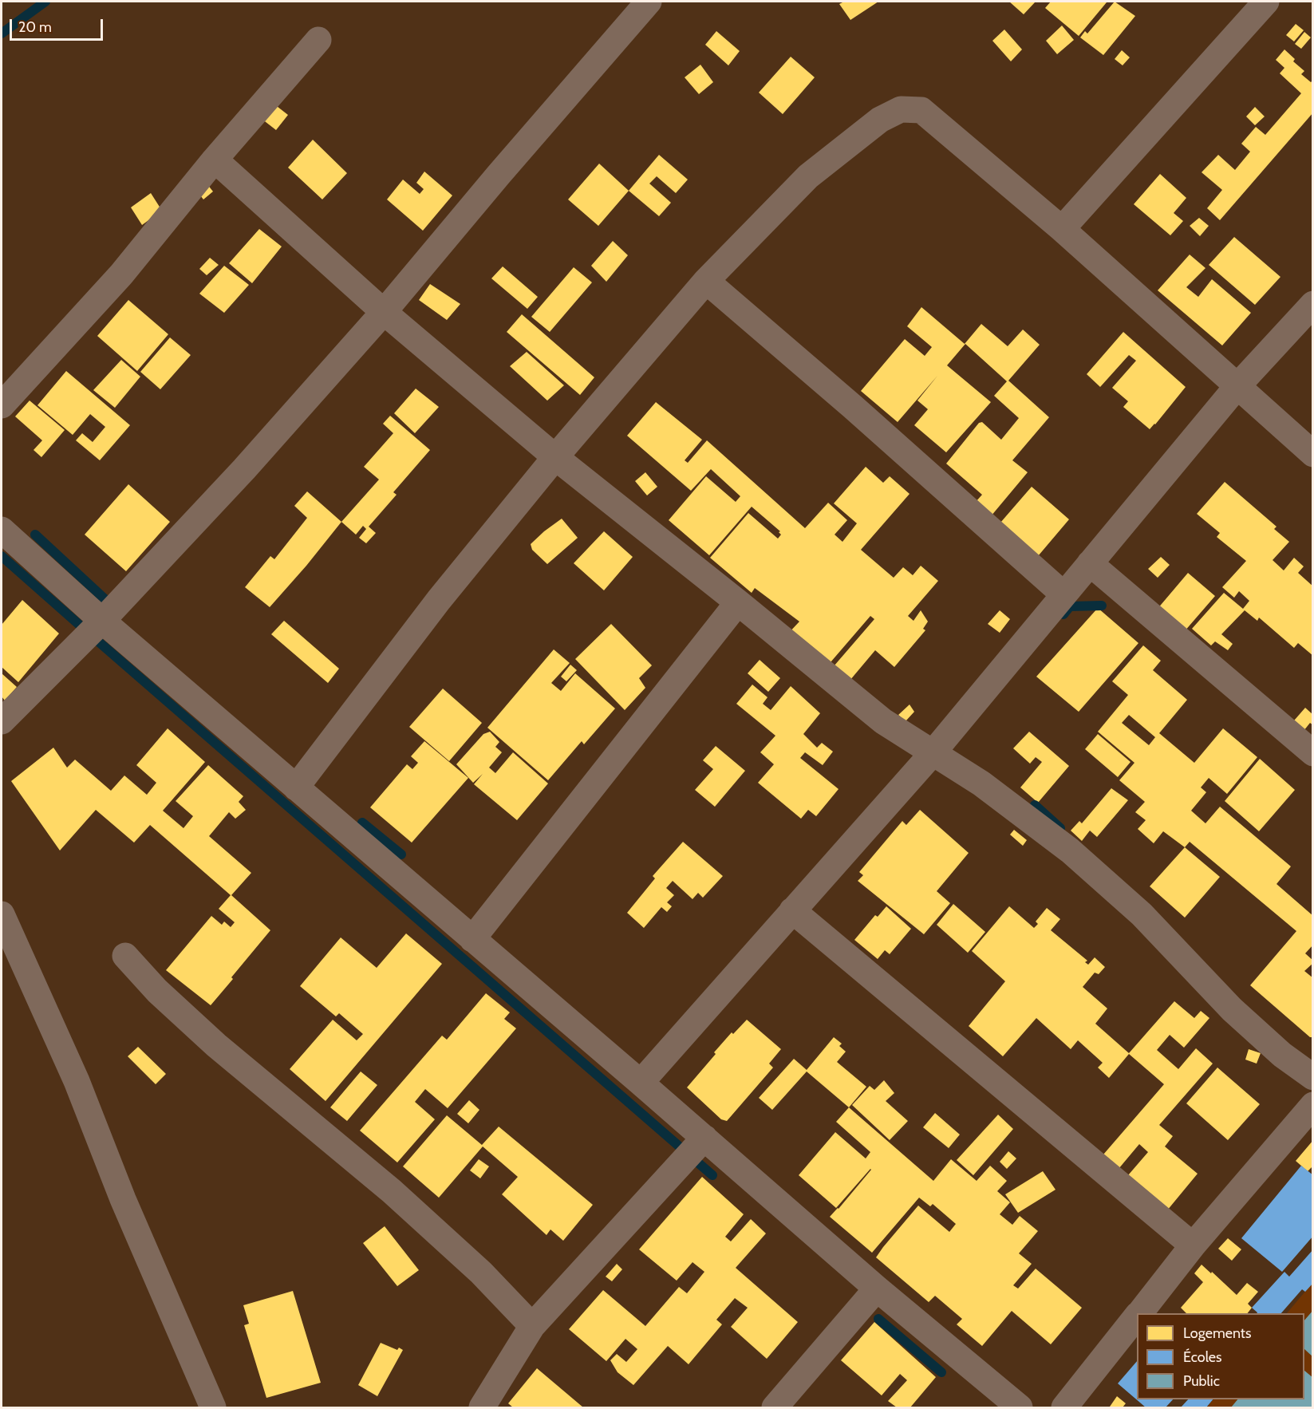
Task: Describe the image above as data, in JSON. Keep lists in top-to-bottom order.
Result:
{
  "legend": ["Logements", "Écoles", "Public"],
  "scale_bar": "20 m"
}
